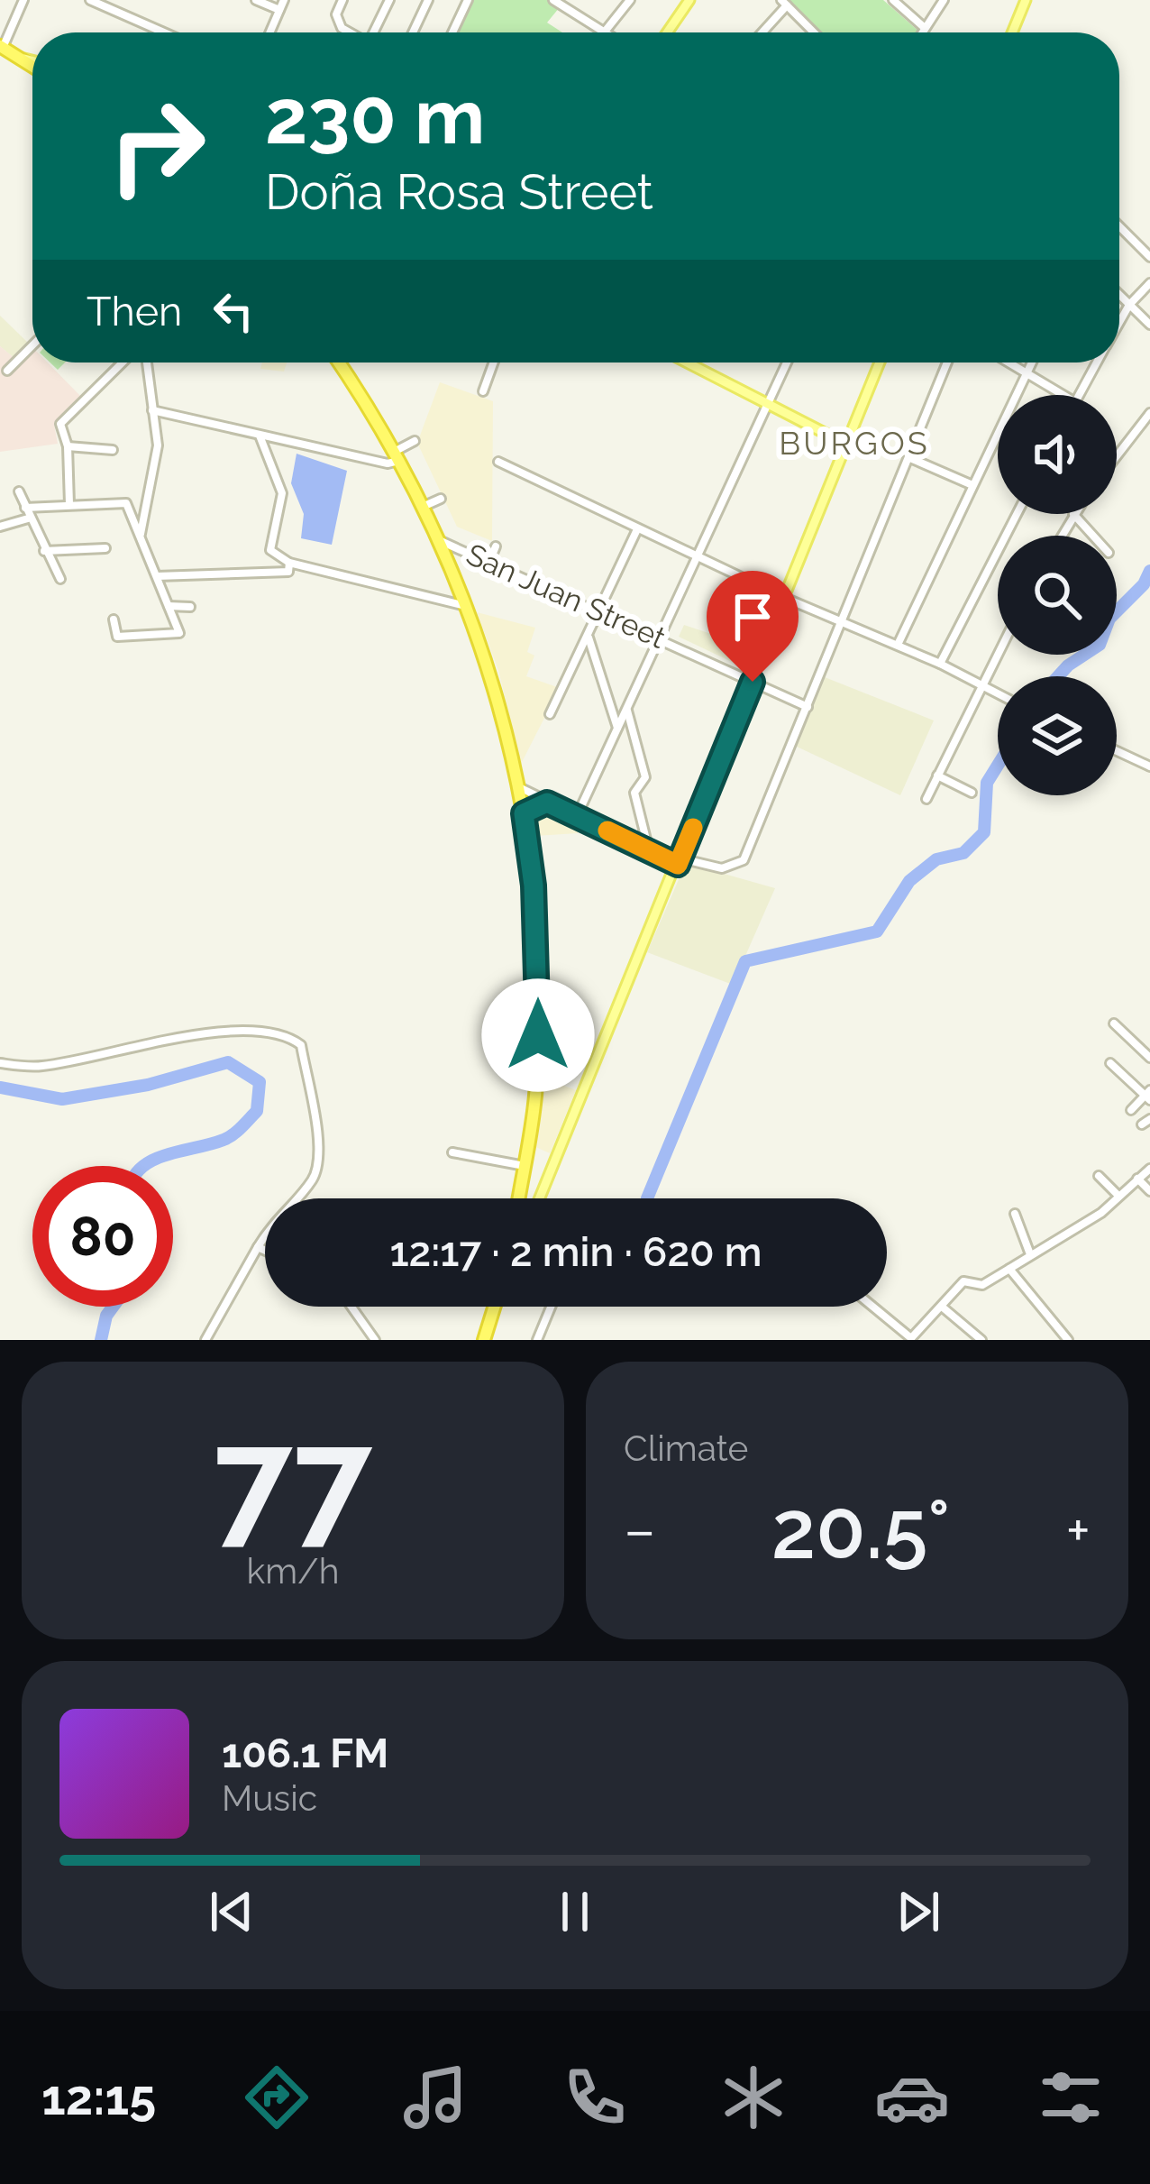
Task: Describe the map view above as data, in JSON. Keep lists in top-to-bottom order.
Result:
{
  "streets": {
    "street": ["San Juan Street"]
  },
  "districts": ["BURGOS"],
  "page": {
    "turn": ["230 m", "Doña Rosa Street"],
    "then": "Then",
    "limit": "80",
    "trip": "12:17 · 2 min · 620 m",
    "tile": [
      ["77", "km/h"],
      "Climate"
    ],
    "heat": ["−", "20.5°", "+"],
    "song": ["106.1 FM", "Music"],
    "tabs": "12:15"
  }
}
